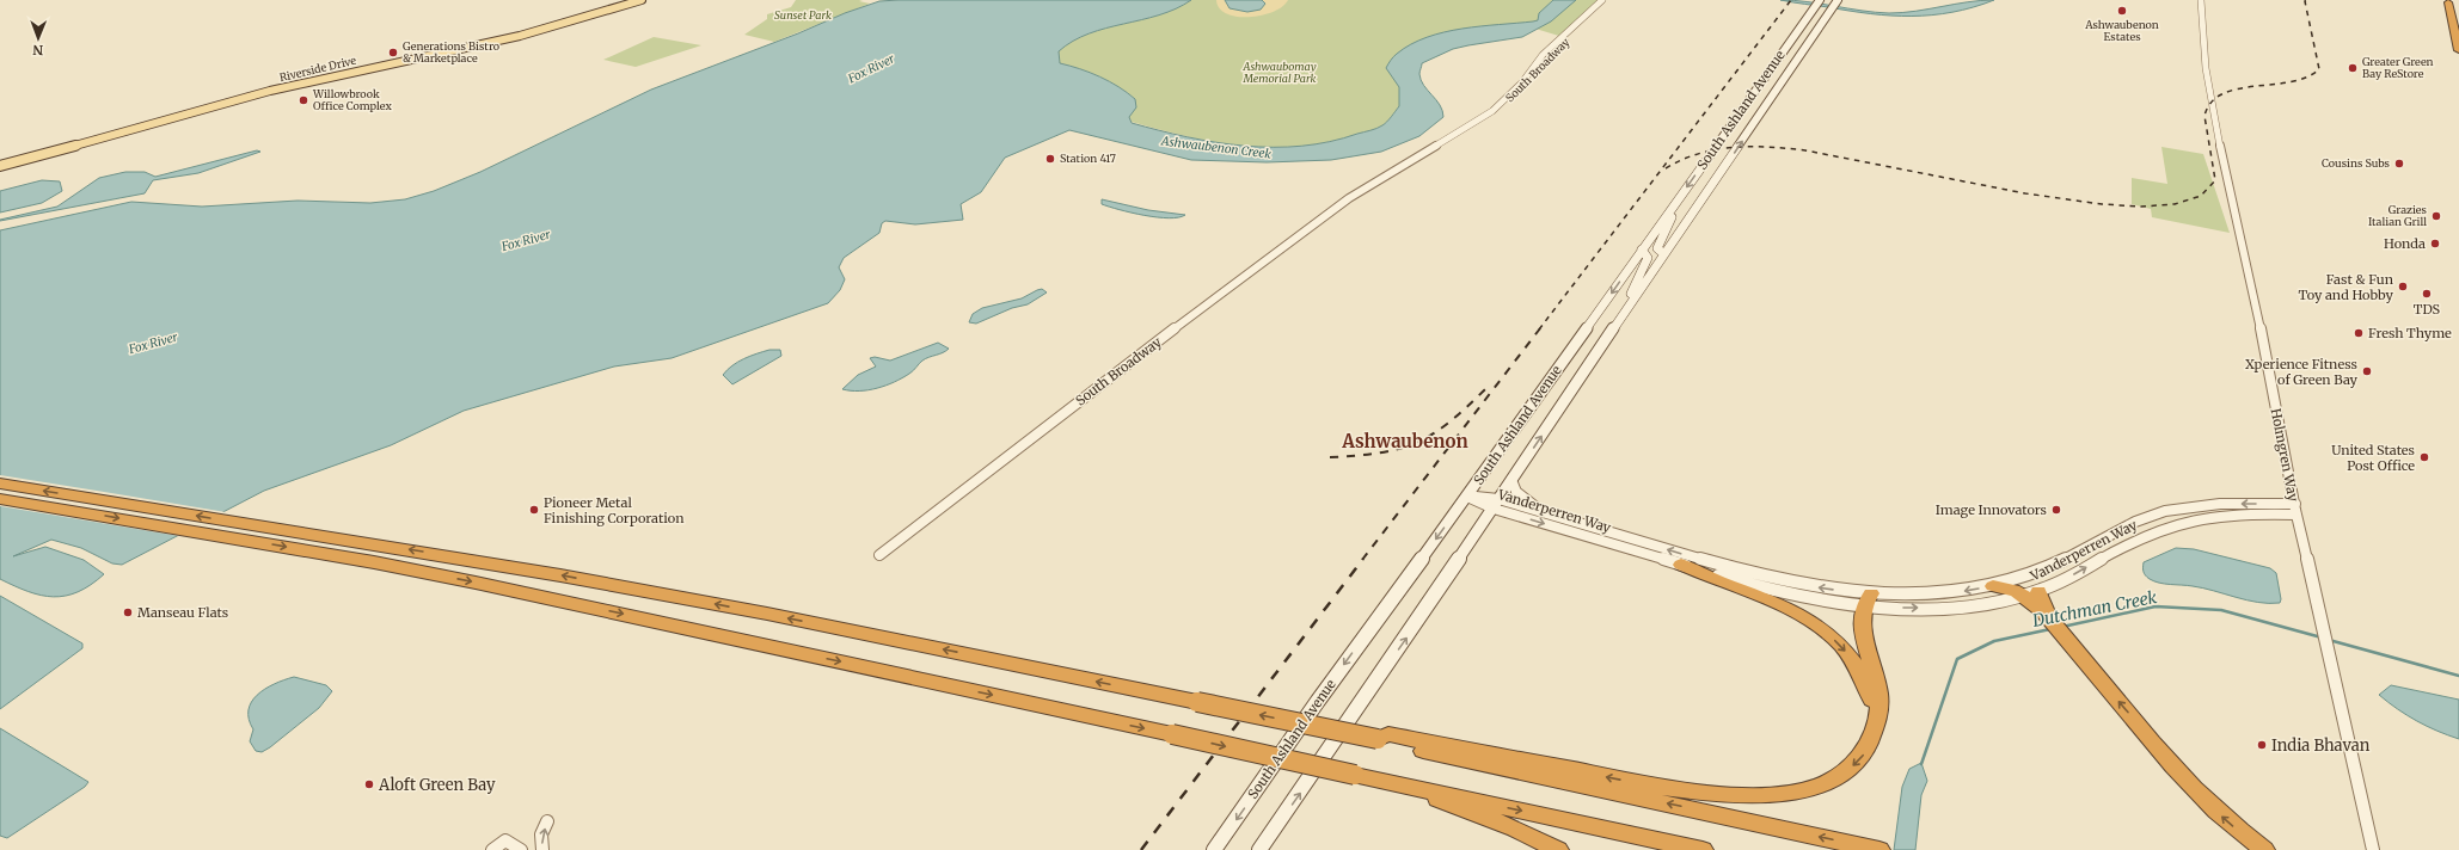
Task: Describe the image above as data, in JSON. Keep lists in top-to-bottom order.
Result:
{
  "streets": {
    "main road": ["Riverside Drive", "South Ashland Avenue"],
    "street": ["South Broadway", "Holmgren Way", "Vanderperren Way"]
  },
  "crossings": [
    ["South Ashland Avenue", "Vanderperren Way"],
    ["Holmgren Way", "Vanderperren Way"]
  ],
  "districts": ["Ashwaubenon"],
  "water": ["Fox River", "Ashwaubenon Creek", "Dutchman Creek"],
  "parks": ["Sunset Park", "Ashwaubomay Memorial Park"],
  "places": [
    "Ashwaubenon Estates",
    "Generations Bistro & Marketplace",
    "Greater Green Bay ReStore",
    "Willowbrook Office Complex",
    "Station 417",
    "Cousins Subs",
    "Grazies Italian Grill",
    "Honda",
    "Fast & Fun Toy and Hobby",
    "TDS",
    "Fresh Thyme",
    "Xperience Fitness of Green Bay",
    "United States Post Office",
    "Pioneer Metal Finishing Corporation",
    "Image Innovators",
    "Manseau Flats",
    "India Bhavan",
    "Aloft Green Bay"
  ],
  "north": "bottom"
}
